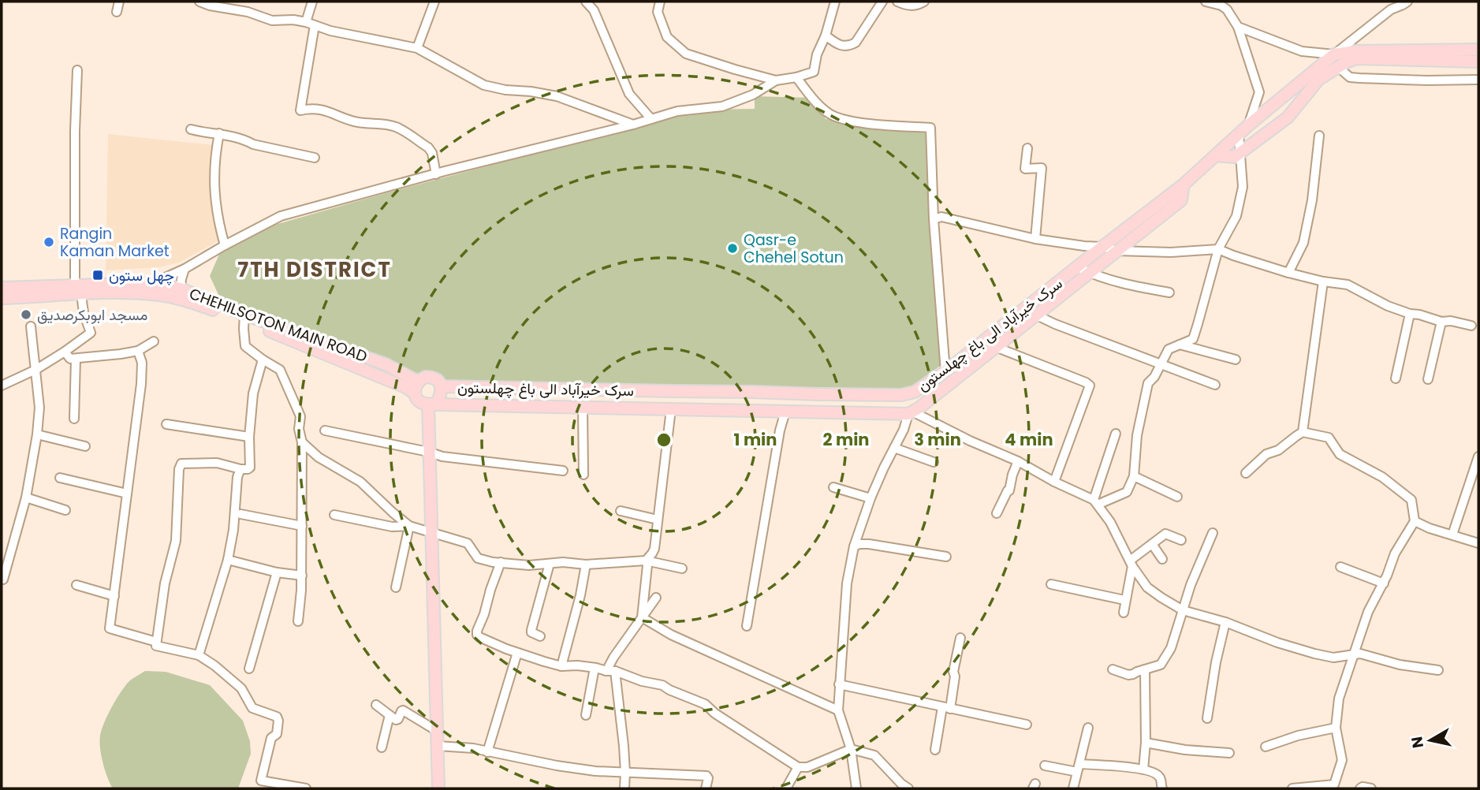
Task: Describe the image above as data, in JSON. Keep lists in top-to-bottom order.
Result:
{
  "streets": {
    "main road": ["CHEHILSOTON MAIN ROAD", "سرک خیرآباد الی باغ چهلستون"]
  },
  "crossings": [
    ["CHEHILSOTON MAIN ROAD", "سرک خیرآباد الی باغ چهلستون"]
  ],
  "districts": ["7TH DISTRICT"],
  "places": {
    "other": ["Rangin Kaman Market", "Qasr-e Chehel Sotun", "مسجد ابوبکرصدیق"],
    "transit": ["چهل ستون"]
  },
  "north": "left",
  "rings": [
    "1 min",
    "2 min",
    "3 min",
    "4 min"
  ]
}
